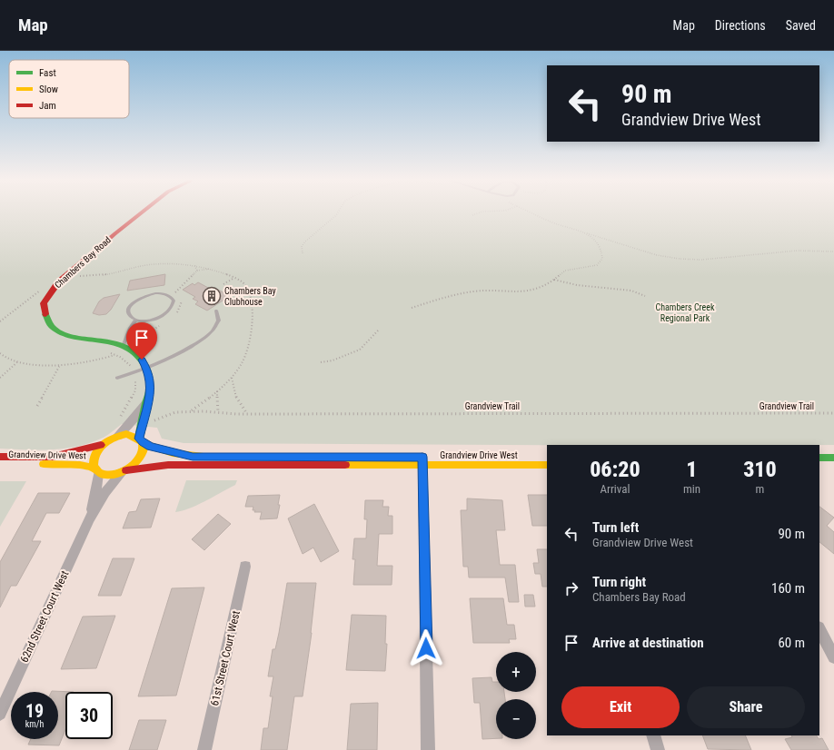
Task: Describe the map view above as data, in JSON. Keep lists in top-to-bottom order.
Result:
{
  "streets": {
    "street": [
      "Chambers Bay Road",
      "Grandview Drive West",
      "62nd Street Court West",
      "61st Street Court West"
    ],
    "path": ["Grandview Trail"]
  },
  "crossings": [
    ["Chambers Bay Road", "Grandview Drive West"],
    ["Chambers Bay Road", "62nd Street Court West"],
    ["Grandview Drive West", "62nd Street Court West"]
  ],
  "parks": ["Chambers Creek Regional Park"],
  "places": {
    "building": ["Chambers Bay Clubhouse"]
  },
  "legend": ["Fast", "Slow", "Jam"],
  "page": {
    "header": "Map",
    "nav": ["Map", "Directions", "Saved"],
    "turn": ["90 m", "Grandview Drive West"],
    "eta": [
      "06:20",
      "Arrival",
      "1",
      "min",
      "310",
      "m"
    ],
    "list": [
      {
        "name": "Turn left",
        "note": "Grandview Drive West",
        "value": "90 m"
      },
      {
        "name": "Turn right",
        "note": "Chambers Bay Road",
        "value": "160 m"
      },
      {
        "name": "Arrive at destination",
        "value": "60 m"
      }
    ],
    "map_buttons": ["+", "−"],
    "buttons": ["Exit", "Share"],
    "speed": "19 km/h",
    "limit": "30"
  }
}
